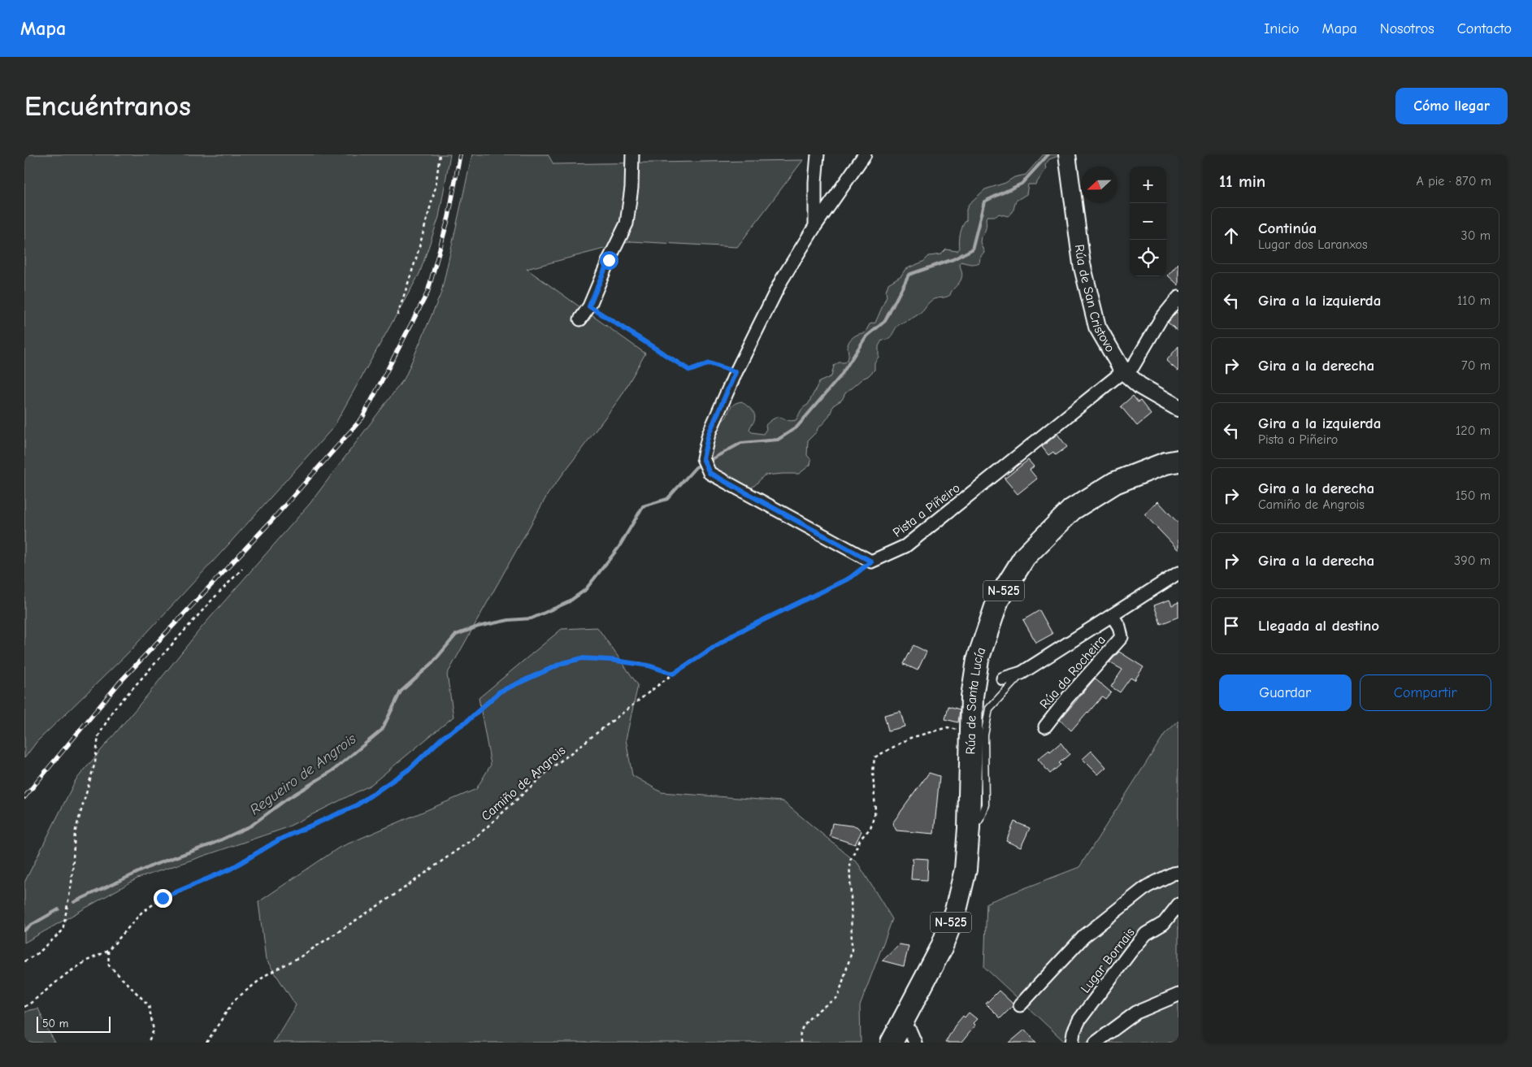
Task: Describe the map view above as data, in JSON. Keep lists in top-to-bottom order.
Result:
{
  "streets": {
    "highway": ["N-525", "Rúa de Santa Lucía"],
    "street": [
      "Rúa de San Cristovo",
      "Pista a Piñeiro",
      "Rúa da Rocheira",
      "Lugar Bornais"
    ],
    "path": ["Camiño de Angrois"]
  },
  "crossings": [
    ["Rúa de San Cristovo", "Pista a Piñeiro"],
    ["Pista a Piñeiro", "Camiño de Angrois"]
  ],
  "water": ["Regueiro de Angrois"],
  "scale_bar": "50 m",
  "north": "left",
  "page": {
    "header": "Mapa",
    "nav": [
      "Inicio",
      "Mapa",
      "Nosotros",
      "Contacto"
    ],
    "buttons": [
      "Cómo llegar",
      ["Guardar", "Compartir"]
    ],
    "title": "Encuéntranos",
    "heading": ["11 min", "A pie · 870 m"],
    "map_buttons": ["+", "−"],
    "list": [
      ["Continúa", "Lugar dos Laranxos", "30 m"],
      ["Gira a la izquierda", "110 m"],
      ["Gira a la derecha", "70 m"],
      ["Gira a la izquierda", "Pista a Piñeiro", "120 m"],
      ["Gira a la derecha", "Camiño de Angrois", "150 m"],
      ["Gira a la derecha", "390 m"],
      "Llegada al destino"
    ],
    "scale": "50 m"
  }
}
